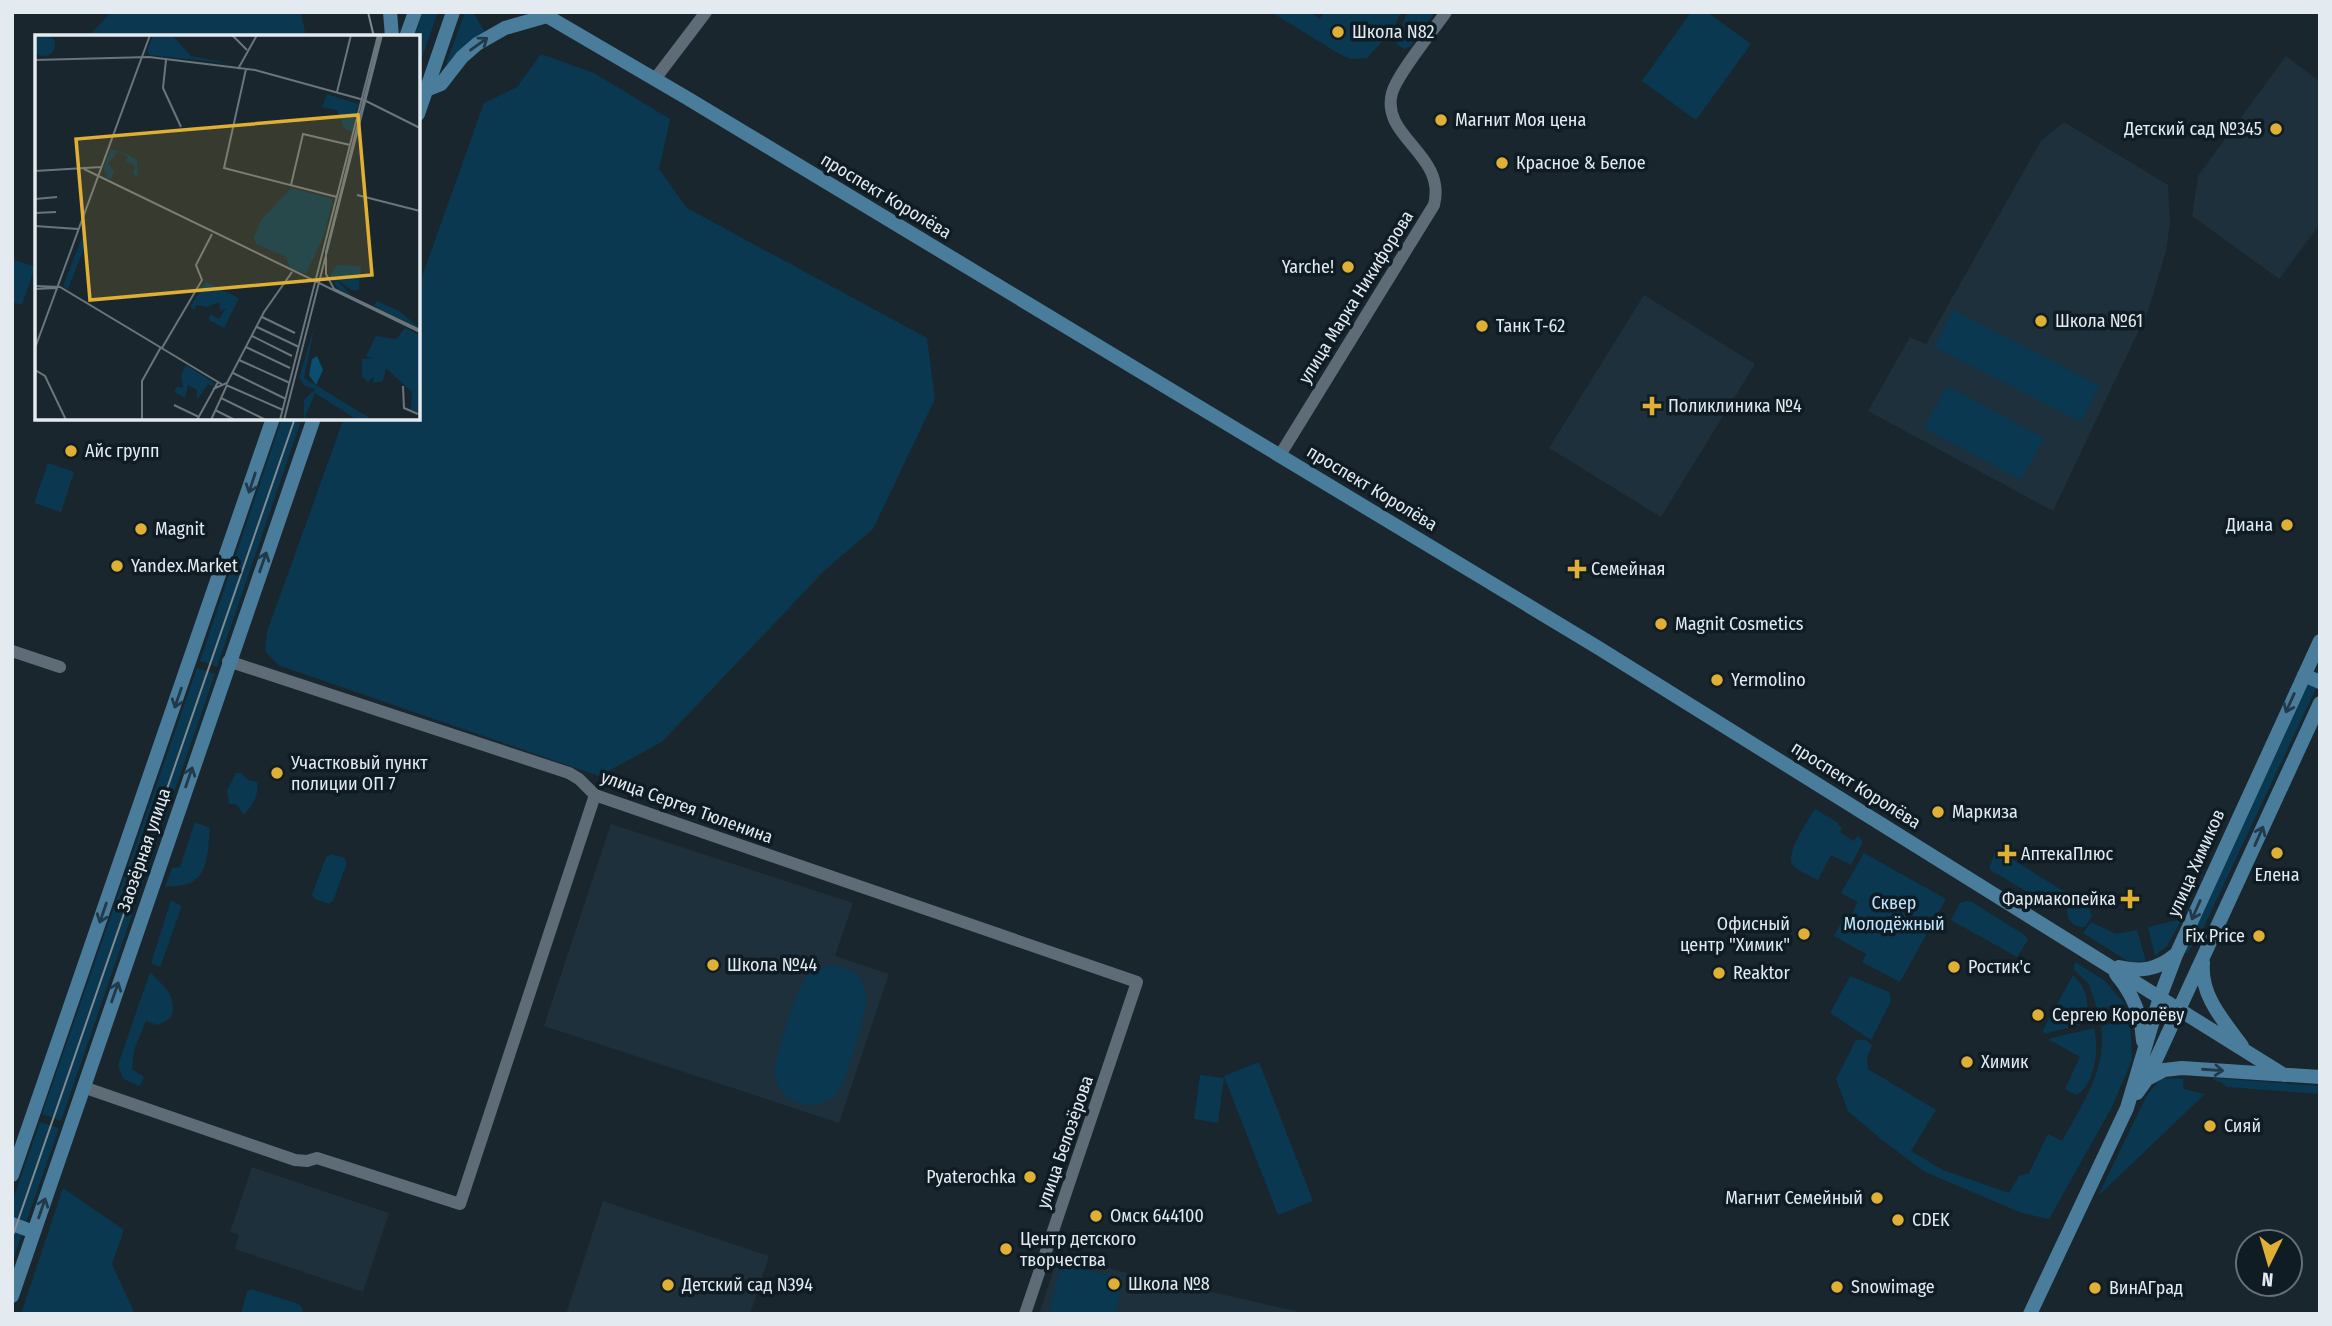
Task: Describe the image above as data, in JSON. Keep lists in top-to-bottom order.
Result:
{
  "streets": {
    "main road": ["проспект Королёва", "Заозёрная улица", "улица Химиков"],
    "street": ["улица Марка Никифорова", "улица Сергея Тюленина", "улица Белозёрова"]
  },
  "crossings": [
    ["проспект Королёва", "улица Марка Никифорова"],
    ["проспект Королёва", "улица Химиков"],
    ["улица Сергея Тюленина", "Заозёрная улица"],
    ["улица Сергея Тюленина", "улица Белозёрова"]
  ],
  "parks": ["Сквер Молодёжный"],
  "places": {
    "other": [
      "Школа N82",
      "Магнит Моя цена",
      "Детский сад №345",
      "Красное & Белое",
      "Yarche!",
      "Школа №61",
      "Танк Т-62",
      "Айс групп",
      "Диана",
      "Magnit",
      "Yandex.Market",
      "Magnit Cosmetics",
      "Yermolino",
      "Участковый пункт полиции ОП 7",
      "Маркиза",
      "Елена",
      "Офисный центр \"Химик\"",
      "Fix Price",
      "Школа №44",
      "Ростик'с",
      "Reaktor",
      "Сергею Королёву",
      "Химик",
      "Сияй",
      "Pyaterochka",
      "Магнит Семейный",
      "Омск 644100",
      "CDEK",
      "Центр детского творчества",
      "Школа №8",
      "Детский сад N394",
      "Snowimage",
      "ВинАГрад"
    ],
    "health": [
      "Поликлиника №4",
      "Семейная",
      "АптекаПлюс",
      "Фармакопейка"
    ]
  },
  "north": "bottom"
}
